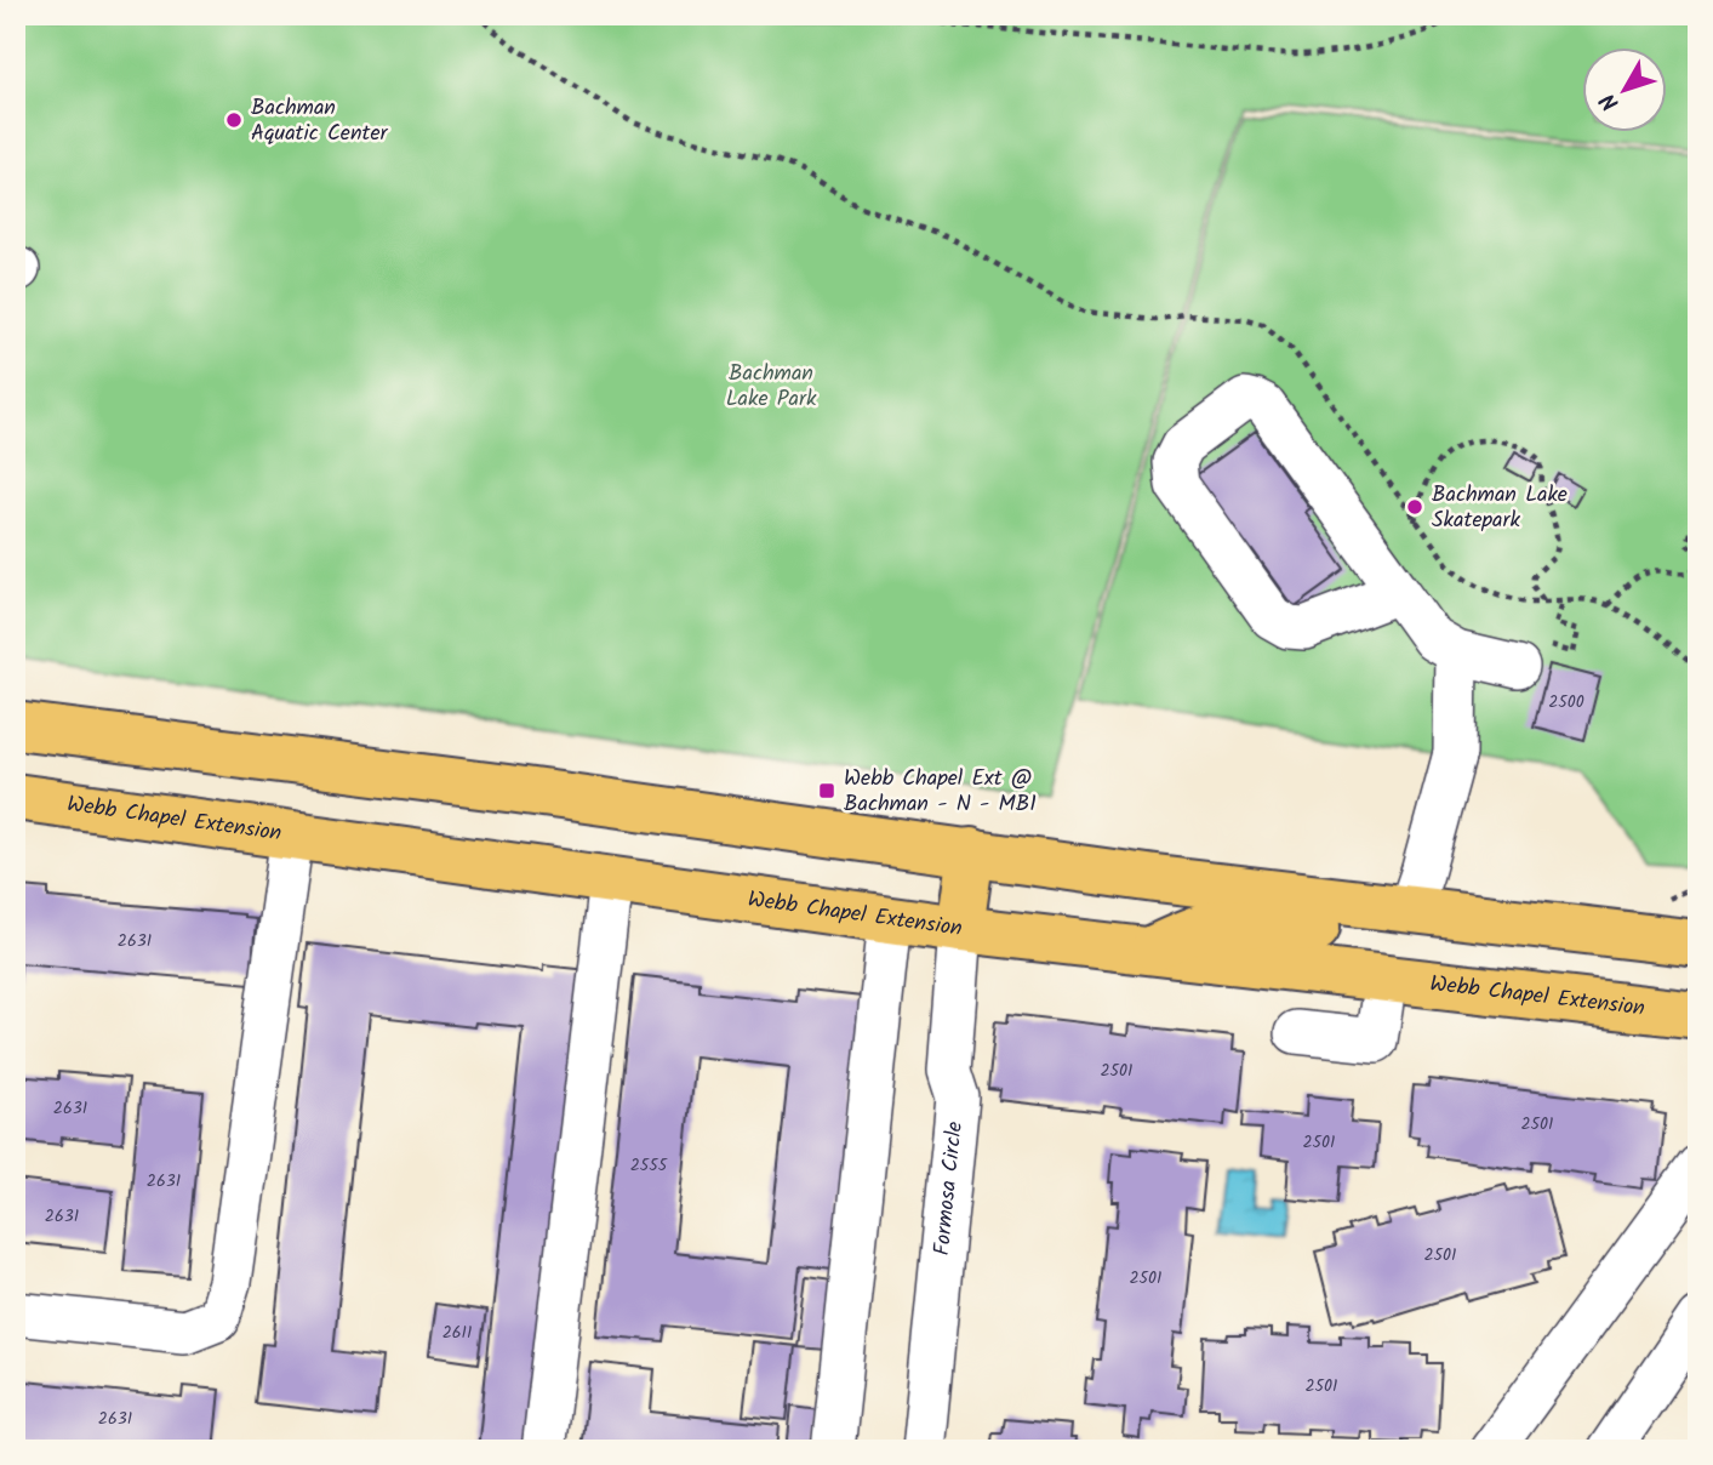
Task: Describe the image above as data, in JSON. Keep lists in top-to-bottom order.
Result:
{
  "streets": {
    "main road": ["Webb Chapel Extension"],
    "lane": ["Formosa Circle"]
  },
  "crossings": [
    ["Webb Chapel Extension", "Formosa Circle"]
  ],
  "parks": ["Bachman Lake Park"],
  "places": {
    "other": ["Bachman Aquatic Center", "Bachman Lake Skatepark"],
    "transit": ["Webb Chapel Ext @ Bachman - N - MB1"]
  },
  "house_numbers": [
    "2500",
    "2631",
    "2501",
    "2631",
    "2501",
    "2501",
    "2555",
    "2631",
    "2631",
    "2501",
    "2501",
    "2611",
    "2501",
    "2631"
  ],
  "north": "bottom left"
}
